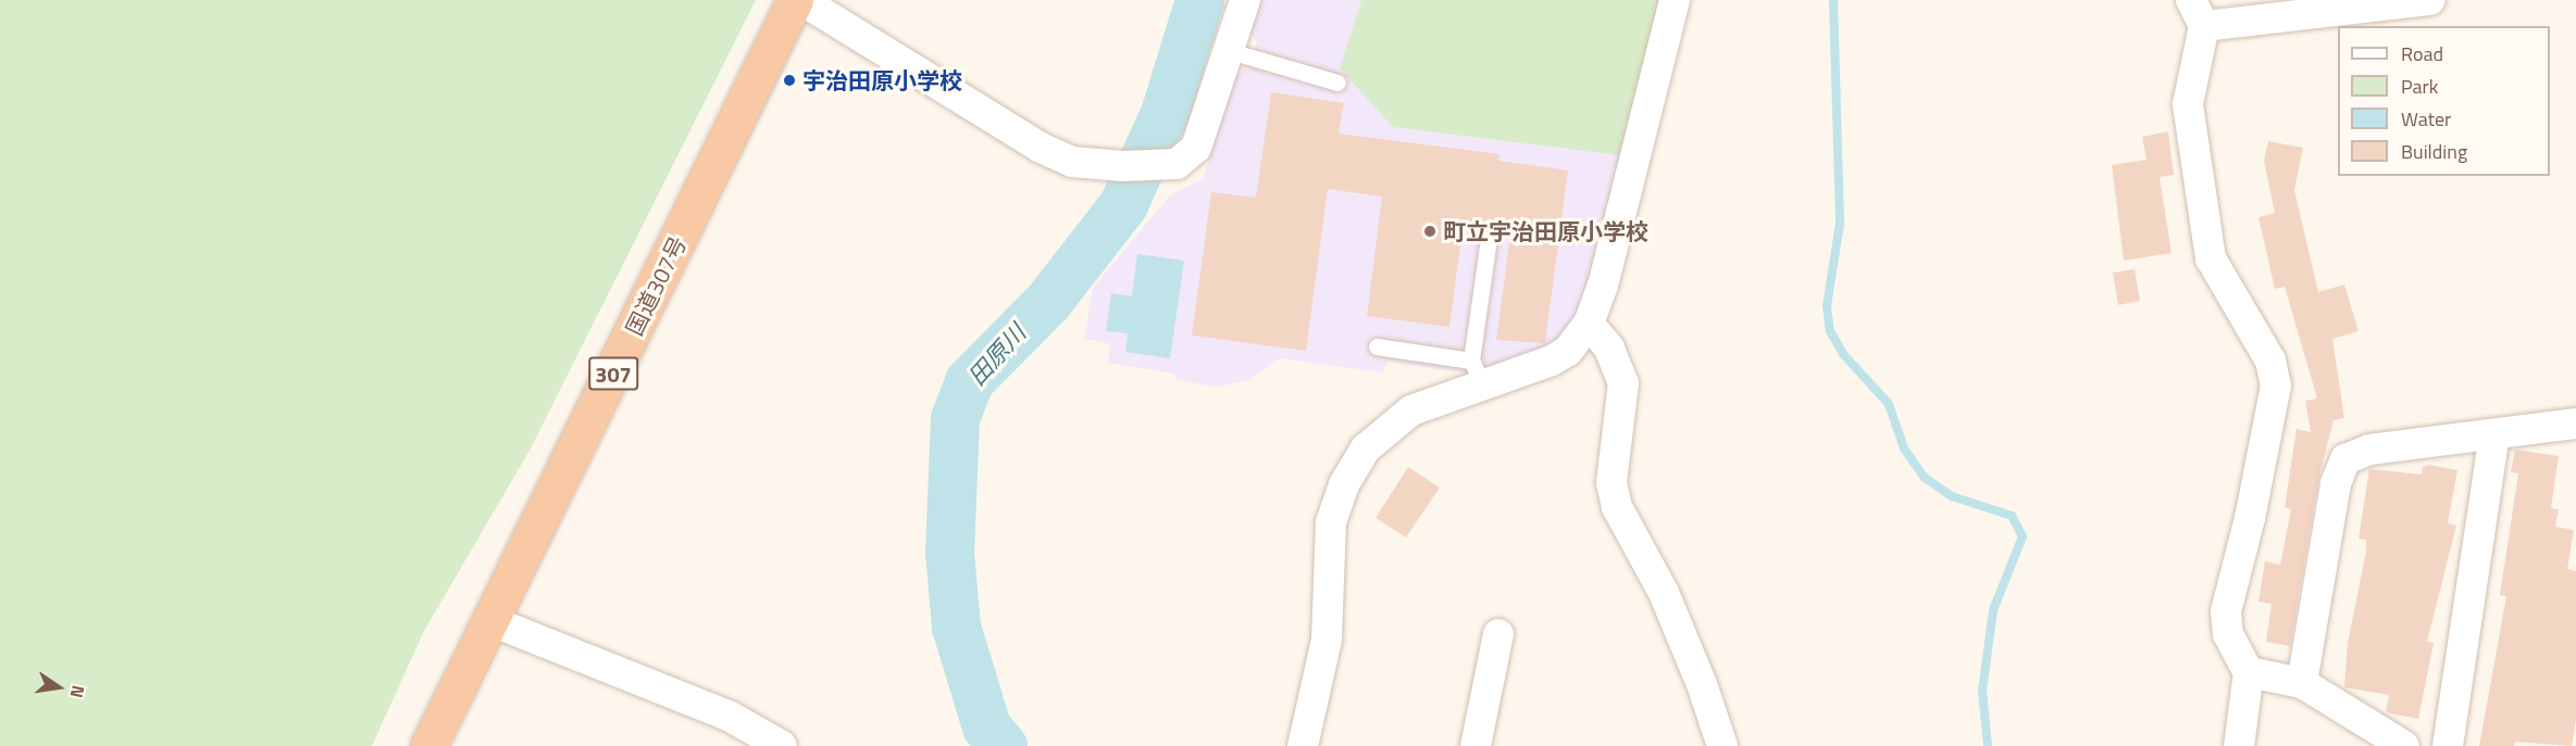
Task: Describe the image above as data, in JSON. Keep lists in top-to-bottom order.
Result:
{
  "streets": {
    "highway": ["国道307号", "307"]
  },
  "water": ["田原川"],
  "places": ["宇治田原小学校", "町立宇治田原小学校"],
  "legend": [
    "Road",
    "Park",
    "Water",
    "Building"
  ],
  "north": "right"
}
